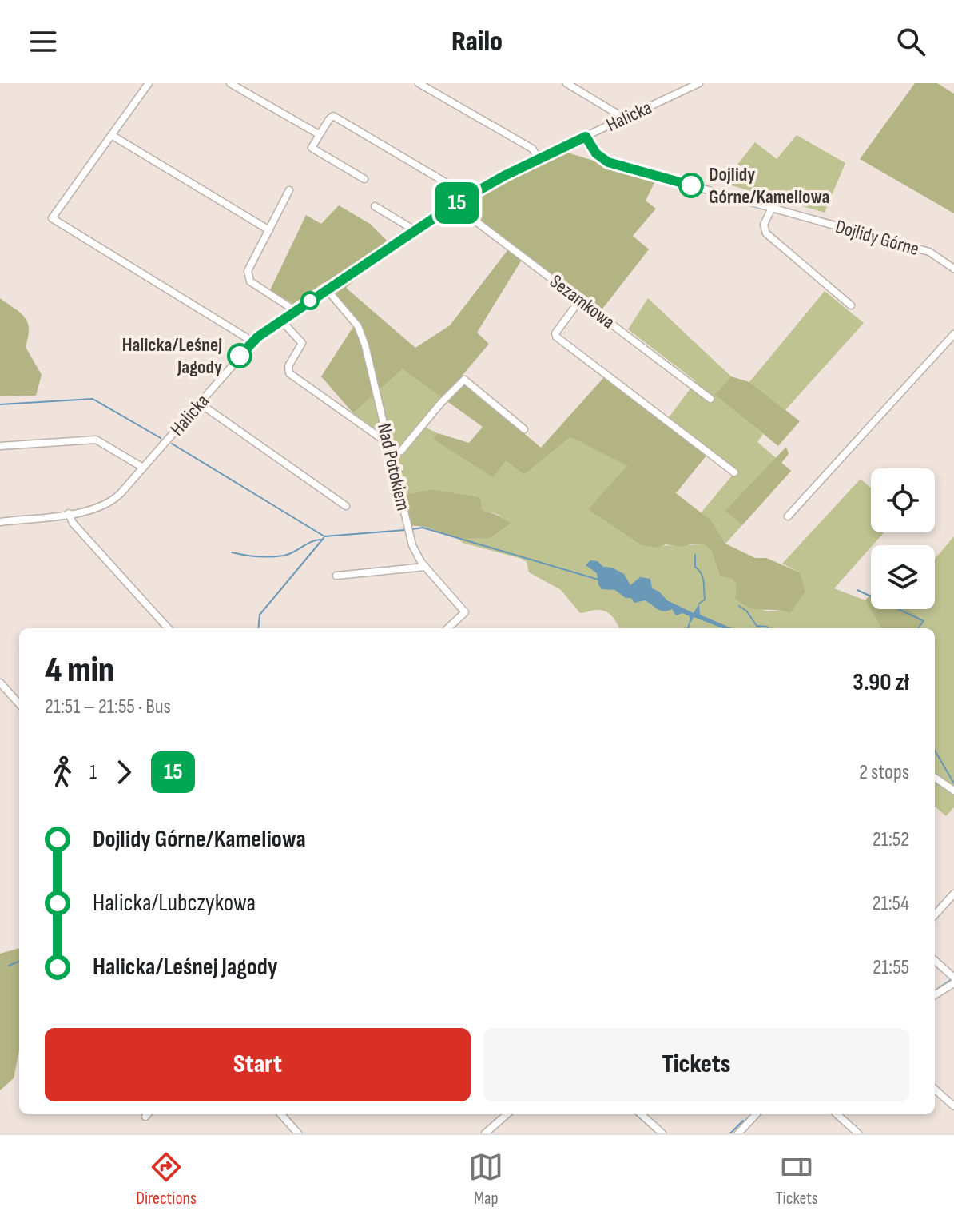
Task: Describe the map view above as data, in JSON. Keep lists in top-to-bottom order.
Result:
{
  "streets": {
    "street": [
      "Halicka",
      "Dojlidy Górne",
      "Sezamkowa",
      "Nad Potokiem"
    ]
  },
  "crossings": [
    ["Halicka", "Dojlidy Górne"],
    ["Halicka", "Sezamkowa"],
    ["Halicka", "Nad Potokiem"]
  ],
  "places": ["Dojlidy Górne/Kameliowa", "Halicka/Leśnej Jagody"],
  "lines": ["bus line 15"],
  "page": {
    "header": "Railo",
    "on_map": "15",
    "heading": ["4 min", "21:51 – 21:55 · Bus", "3.90 zł"],
    "legs": ["1", "15", "2 stops"],
    "list": [
      {
        "name": "Dojlidy Górne/Kameliowa",
        "value": "21:52"
      },
      {
        "name": "Halicka/Lubczykowa",
        "value": "21:54"
      },
      {
        "name": "Halicka/Leśnej Jagody",
        "value": "21:55"
      }
    ],
    "buttons": ["Start", "Tickets"],
    "tabs": ["Directions", "Map", "Tickets"]
  }
}
